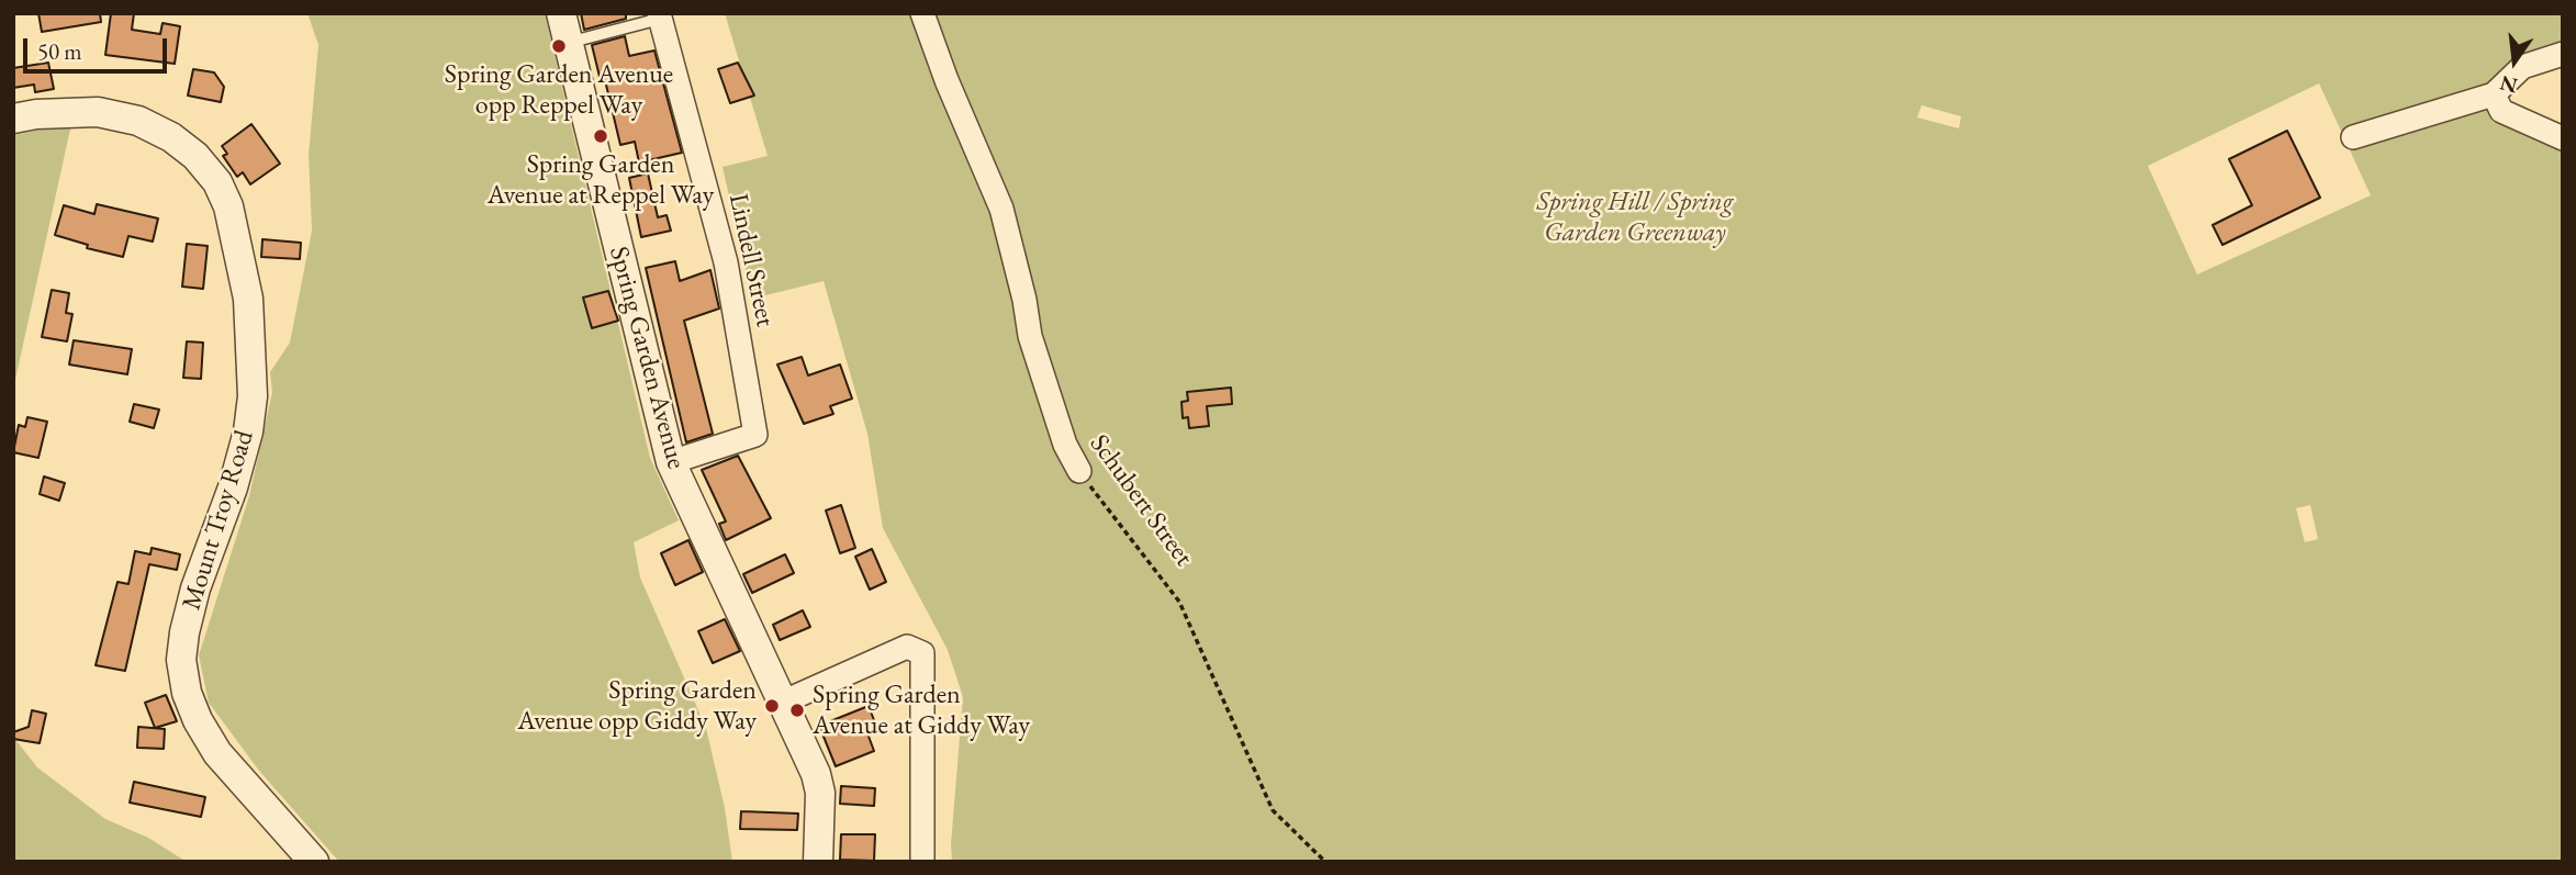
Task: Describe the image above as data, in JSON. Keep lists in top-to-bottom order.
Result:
{
  "streets": {
    "street": [
      "Lindell Street",
      "Spring Garden Avenue",
      "Schubert Street",
      "Mount Troy Road"
    ]
  },
  "crossings": [
    ["Lindell Street", "Spring Garden Avenue"]
  ],
  "parks": ["Spring Hill / Spring Garden Greenway"],
  "places": [
    "Spring Garden Avenue opp Reppel Way",
    "Spring Garden Avenue at Reppel Way",
    "Spring Garden Avenue opp Giddy Way",
    "Spring Garden Avenue at Giddy Way"
  ],
  "scale_bar": "50 m",
  "north": "bottom"
}
